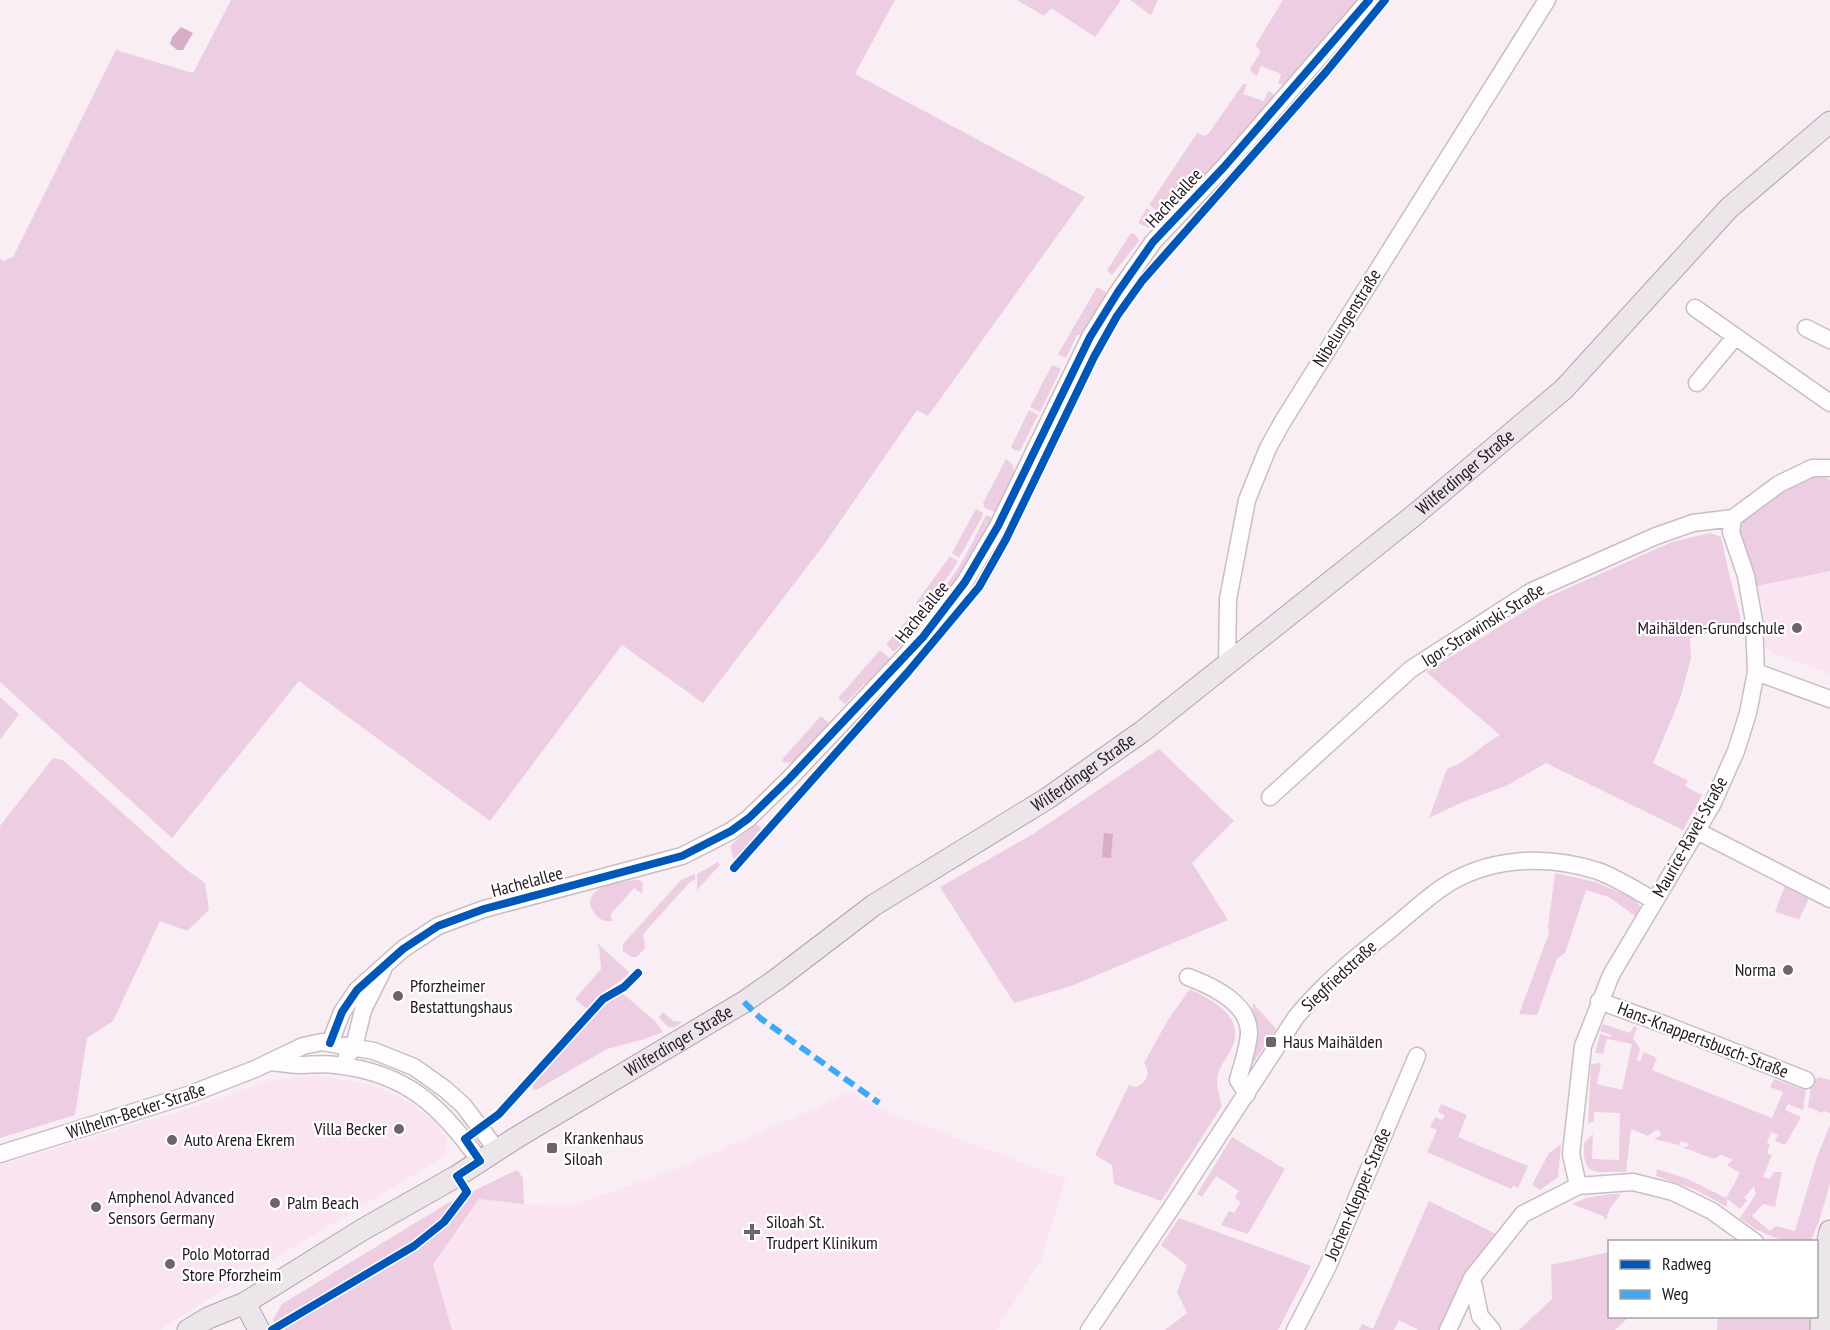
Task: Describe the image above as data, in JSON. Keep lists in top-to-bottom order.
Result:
{
  "streets": {
    "main road": ["Wilferdinger Straße"],
    "street": [
      "Hachelallee",
      "Nibelungenstraße",
      "Igor-Strawinski-Straße",
      "Maurice-Ravel-Straße",
      "Siegfriedstraße",
      "Hans-Knappertsbusch-Straße",
      "Wilhelm-Becker-Straße",
      "Jochen-Klepper-Straße"
    ]
  },
  "crossings": [
    ["Hachelallee", "Wilhelm-Becker-Straße"],
    ["Nibelungenstraße", "Wilferdinger Straße"],
    ["Wilferdinger Straße", "Wilhelm-Becker-Straße"],
    ["Igor-Strawinski-Straße", "Maurice-Ravel-Straße"],
    ["Maurice-Ravel-Straße", "Siegfriedstraße"],
    ["Maurice-Ravel-Straße", "Hans-Knappertsbusch-Straße"]
  ],
  "places": {
    "other": [
      "Maihälden-Grundschule",
      "Norma",
      "Pforzheimer Bestattungshaus",
      "Villa Becker",
      "Auto Arena Ekrem",
      "Palm Beach",
      "Amphenol Advanced Sensors Germany",
      "Polo Motorrad Store Pforzheim"
    ],
    "transit": ["Haus Maihälden", "Krankenhaus Siloah"],
    "health": ["Siloah St. Trudpert Klinikum"]
  },
  "legend": ["Radweg", "Weg"]
}
